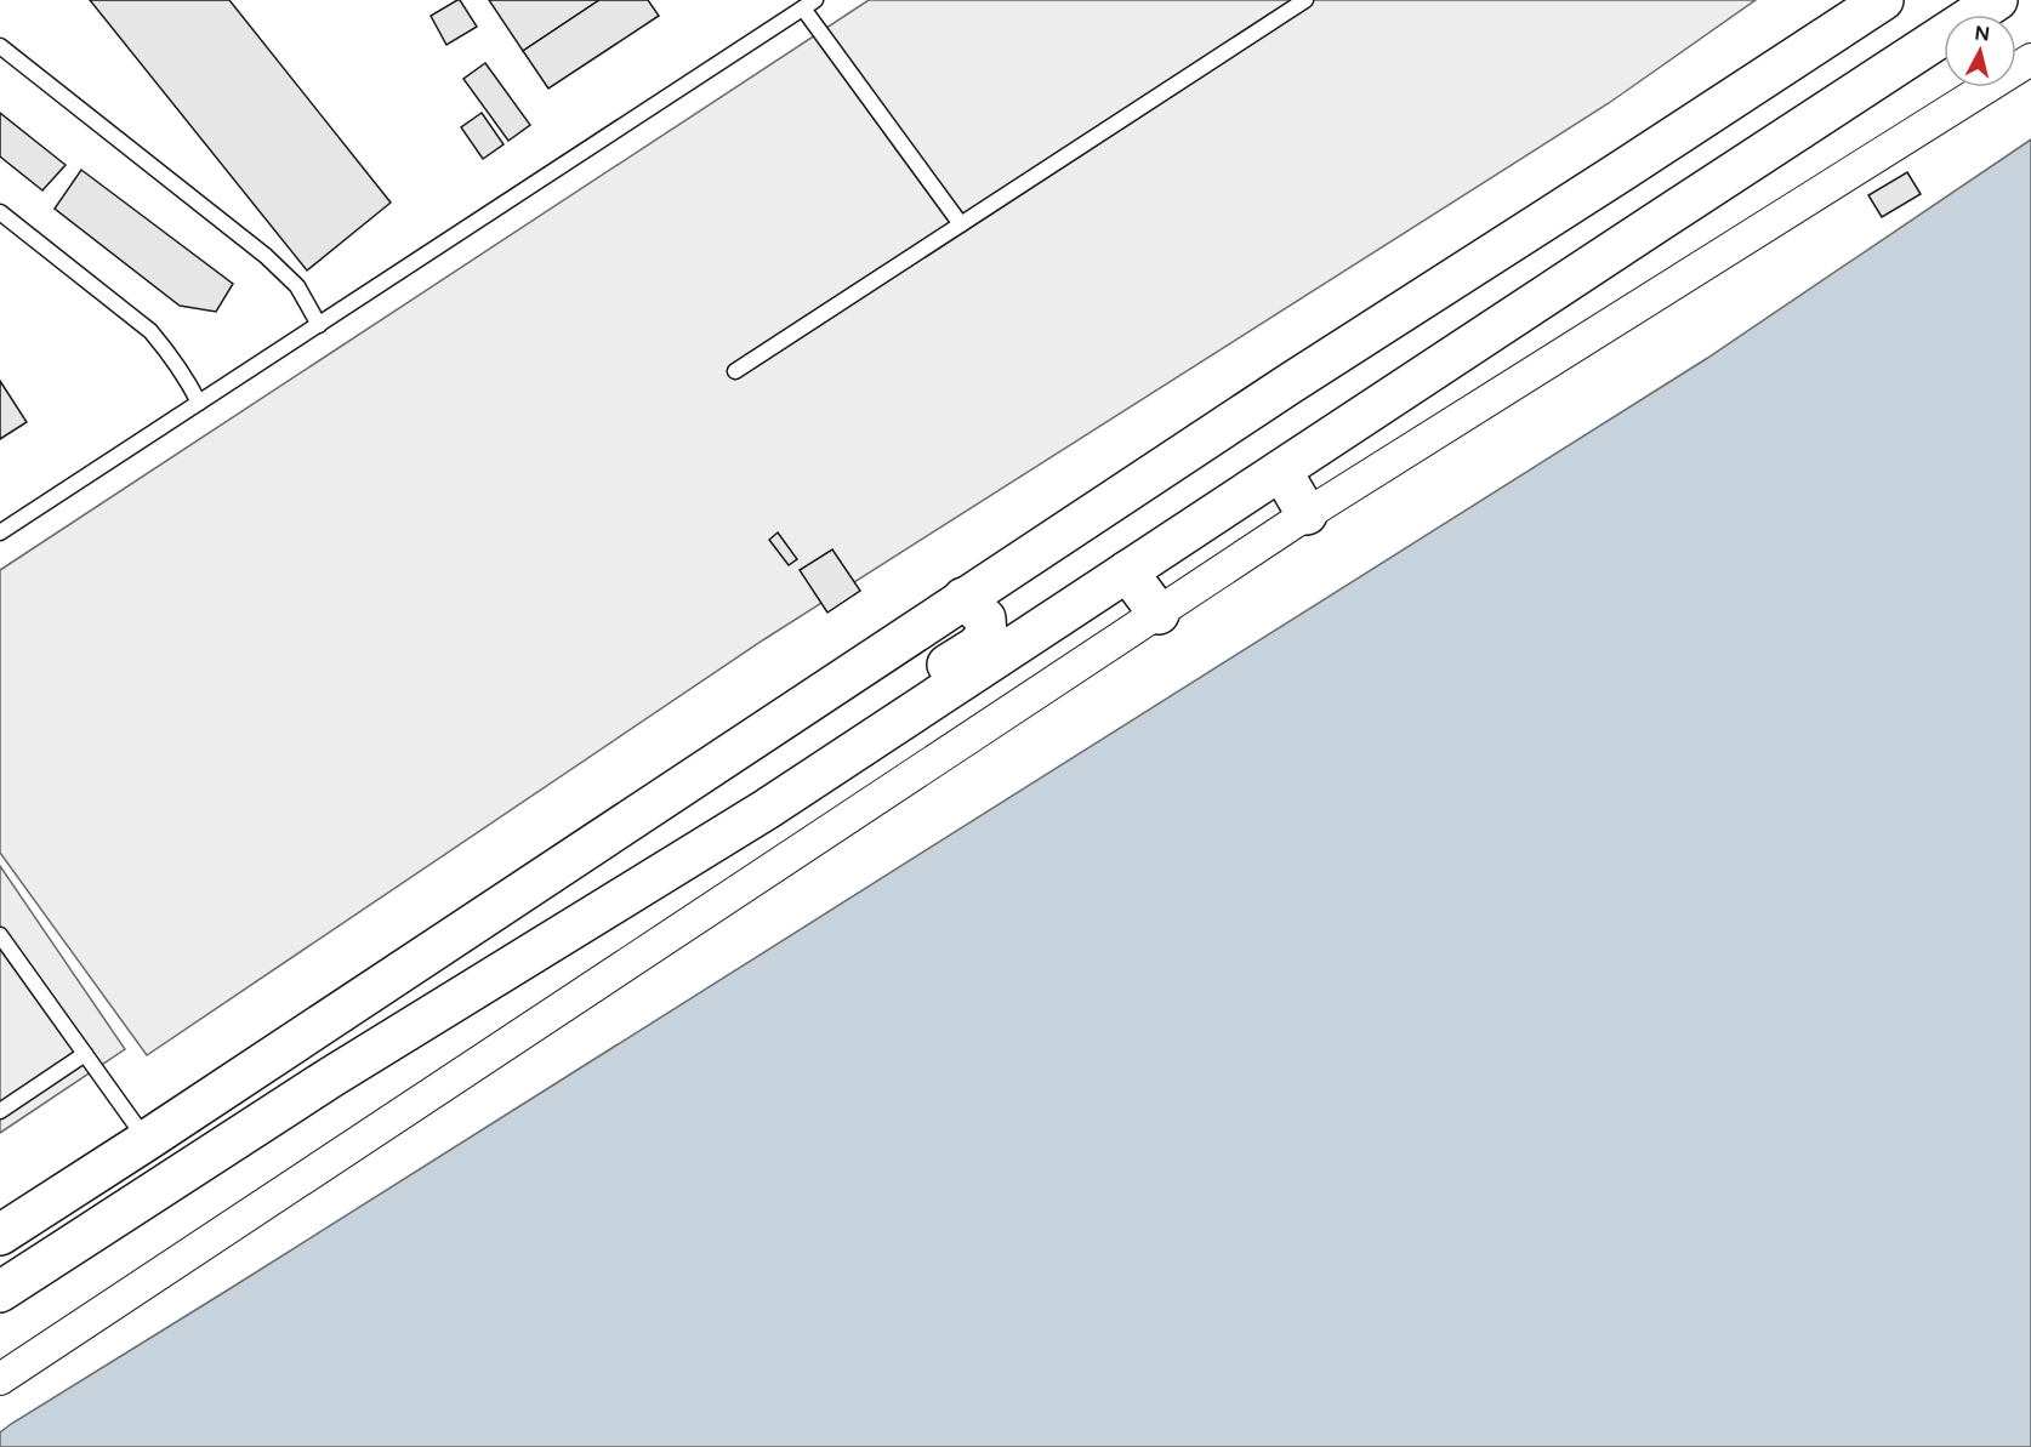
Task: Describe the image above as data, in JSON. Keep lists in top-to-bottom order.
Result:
{
  "north": "top"
}
